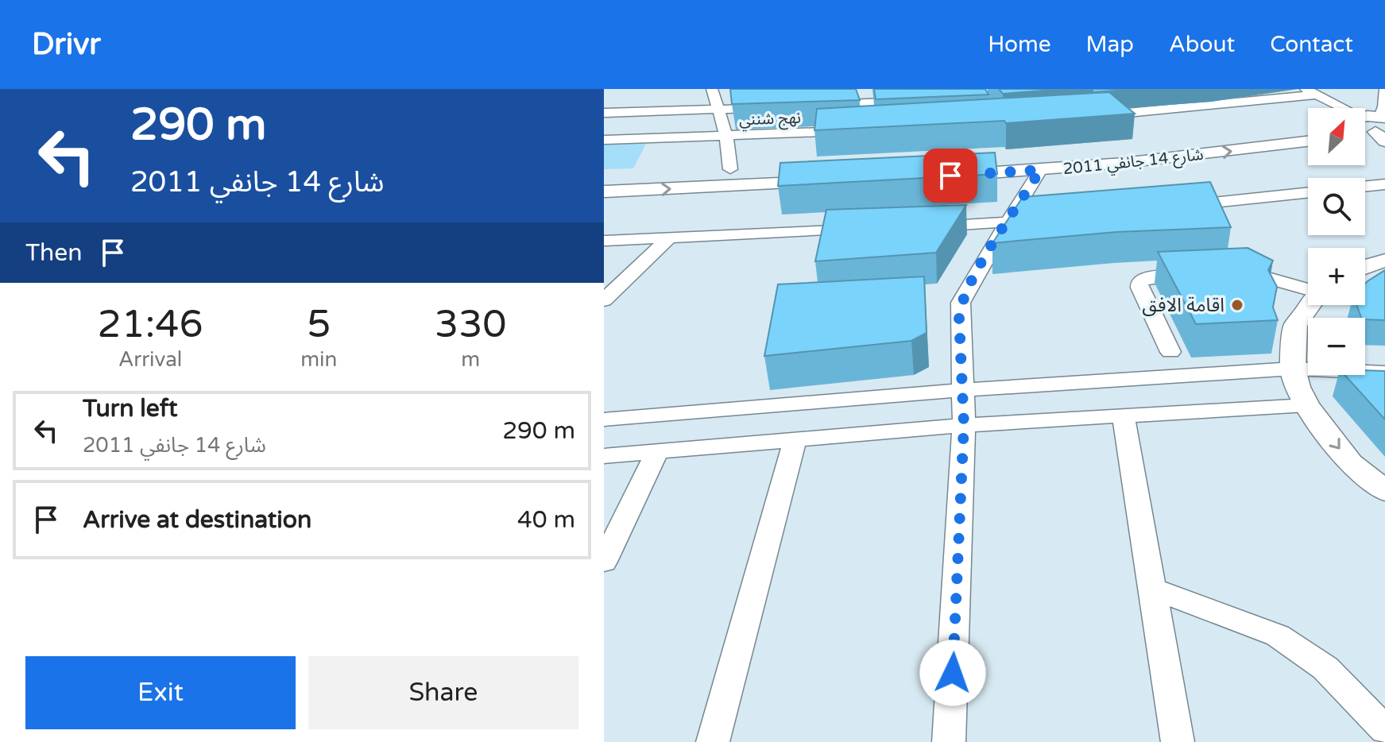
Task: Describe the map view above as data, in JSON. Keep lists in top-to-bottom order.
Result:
{
  "streets": {
    "street": ["نهج شنني", "شارع 14 جانفي 2011"]
  },
  "places": ["اقامة الافق"],
  "north": "top right",
  "page": {
    "header": "Drivr",
    "nav": [
      "Home",
      "Map",
      "About",
      "Contact"
    ],
    "turn": ["290 m", "شارع 14 جانفي 2011"],
    "map_buttons": ["+", "−"],
    "then": "Then",
    "eta": [
      "21:46",
      "Arrival",
      "5",
      "min",
      "330",
      "m"
    ],
    "list": [
      {
        "name": "Turn left",
        "note": "شارع 14 جانفي 2011",
        "value": "290 m"
      },
      {
        "name": "Arrive at destination",
        "value": "40 m"
      }
    ],
    "buttons": ["Exit", "Share"]
  }
}
